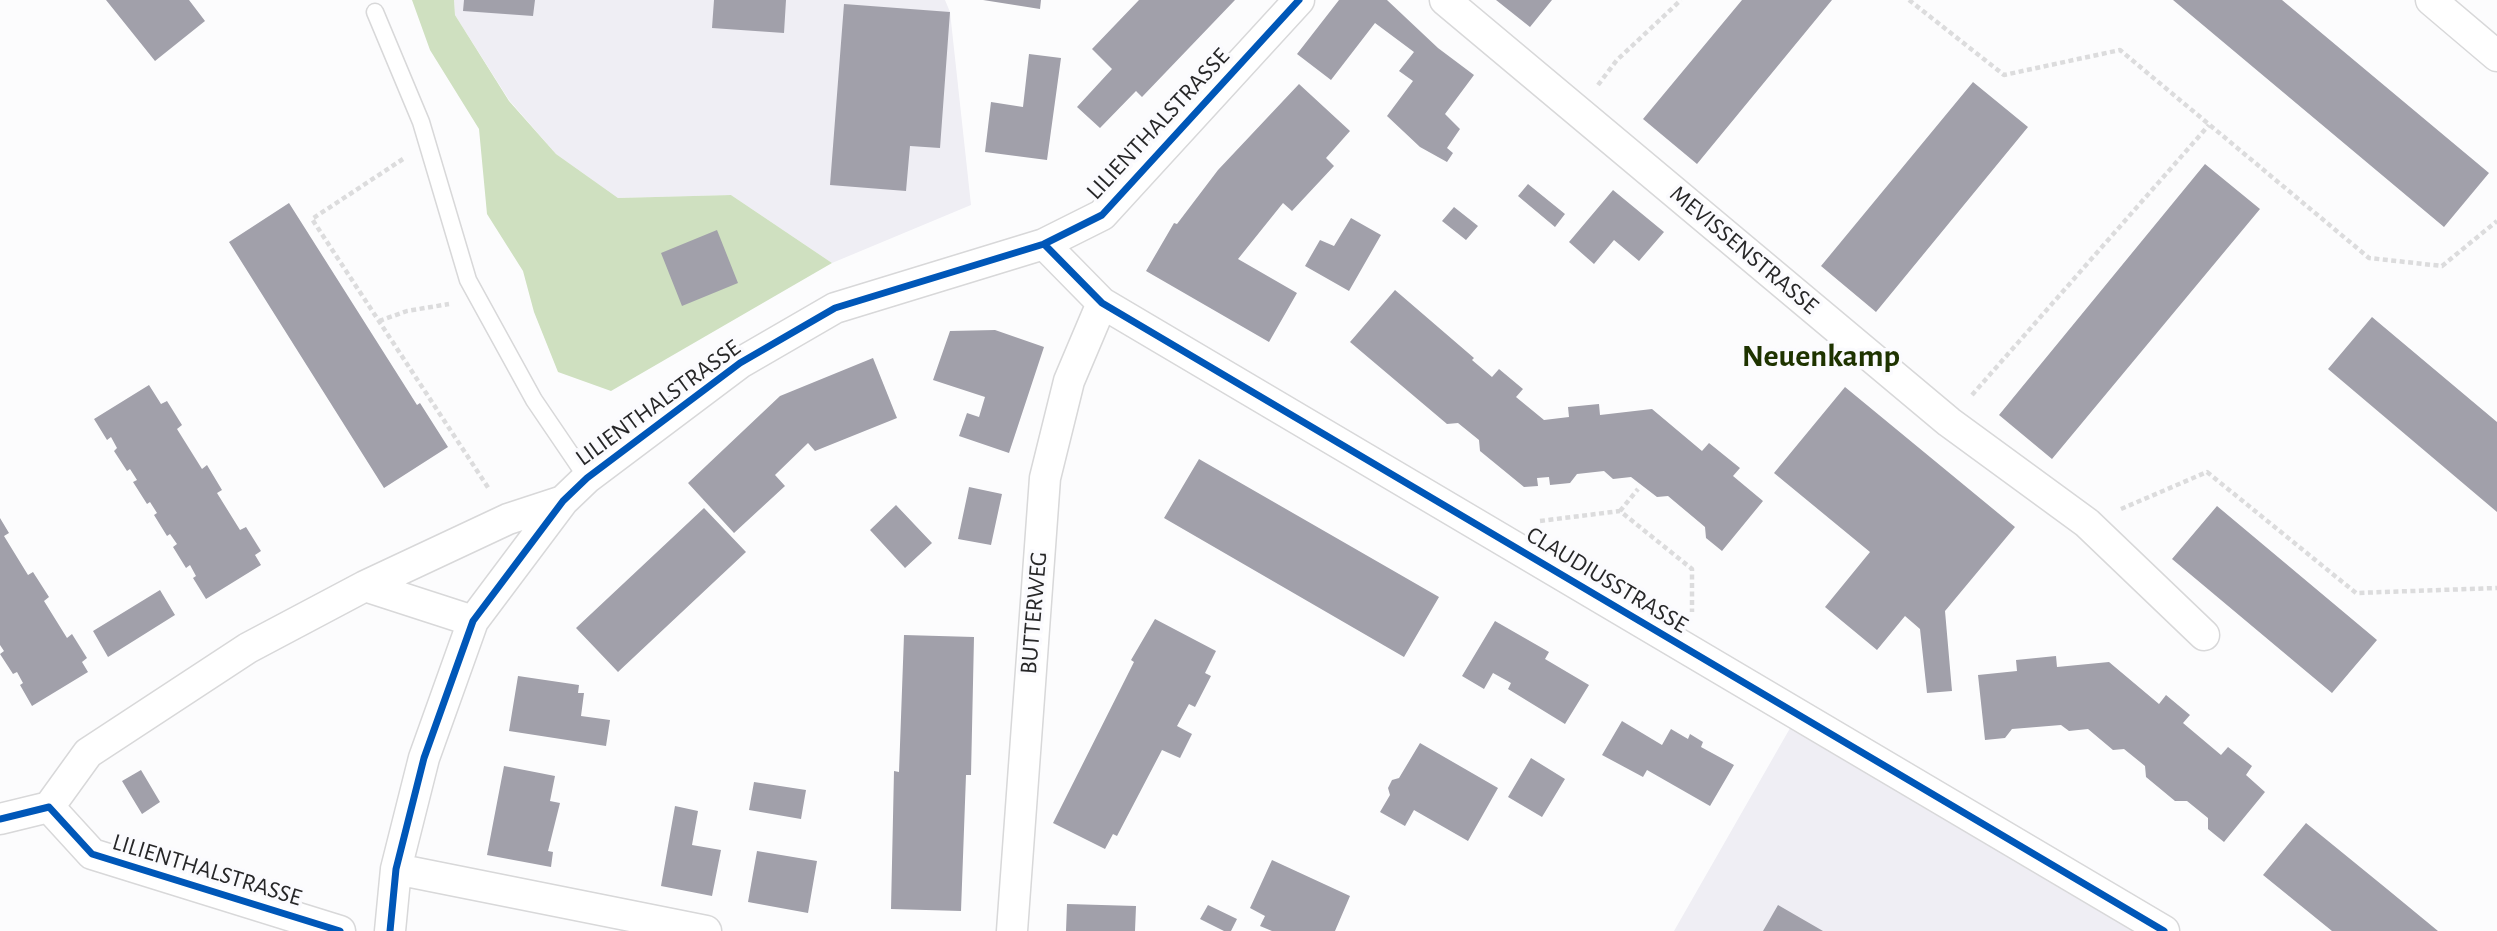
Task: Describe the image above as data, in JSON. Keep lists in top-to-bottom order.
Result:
{
  "streets": {
    "street": [
      "LILIENTHALSTRASSE",
      "MEVISSENSTRASSE",
      "CLAUDIUSSTRASSE",
      "BUTTERWEG"
    ]
  },
  "crossings": [
    ["LILIENTHALSTRASSE", "CLAUDIUSSTRASSE"],
    ["CLAUDIUSSTRASSE", "BUTTERWEG"]
  ],
  "districts": ["Neuenkamp"]
}
